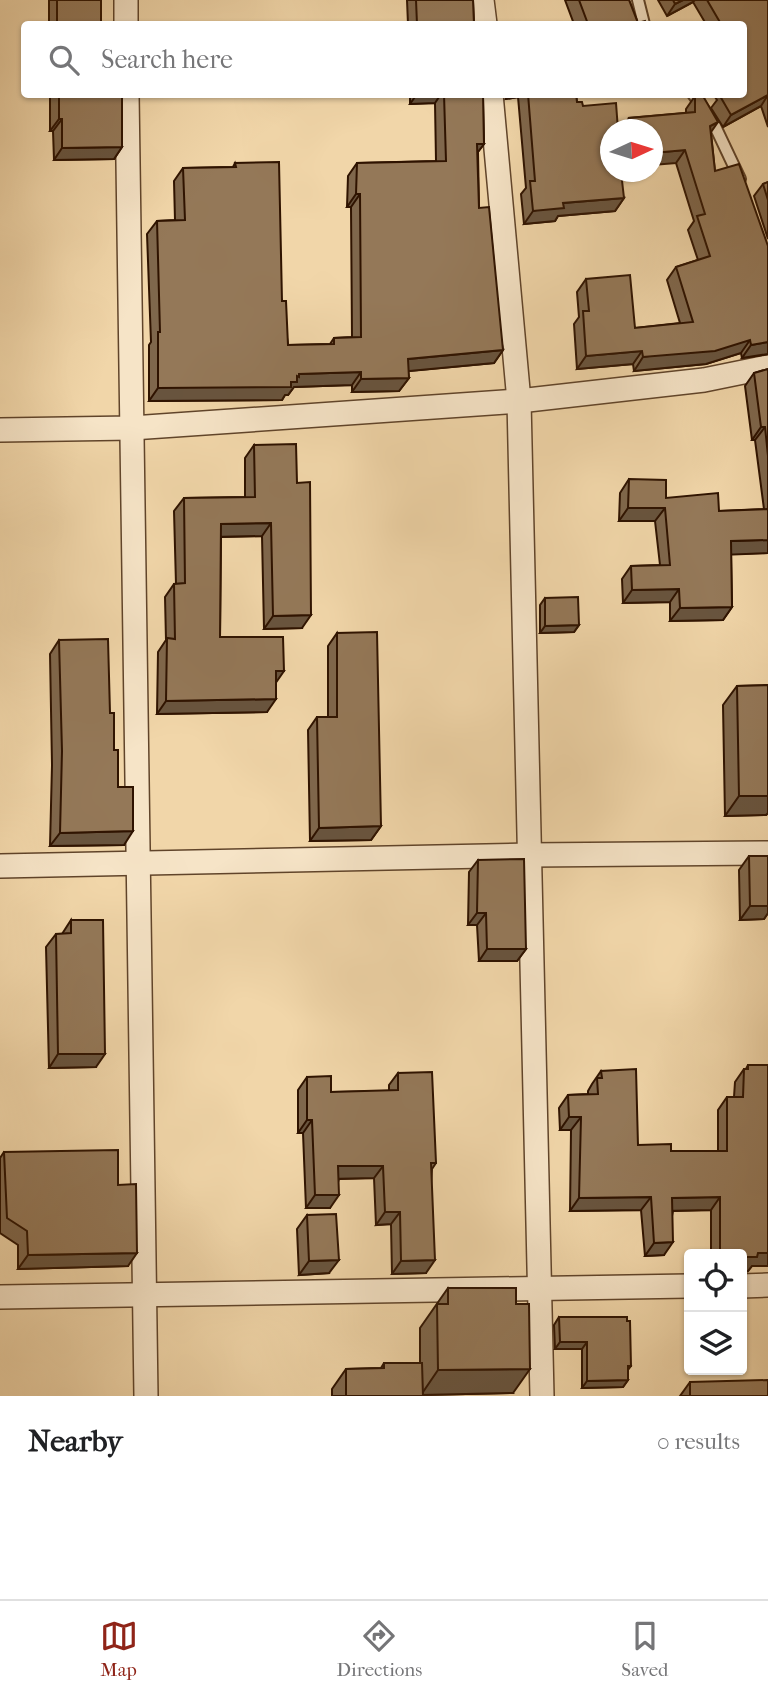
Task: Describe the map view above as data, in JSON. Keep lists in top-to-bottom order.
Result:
{
  "north": "right",
  "page": {
    "search": "Search here",
    "heading": ["Nearby", "0 results"],
    "nav": ["Map", "Directions", "Saved"]
  }
}
